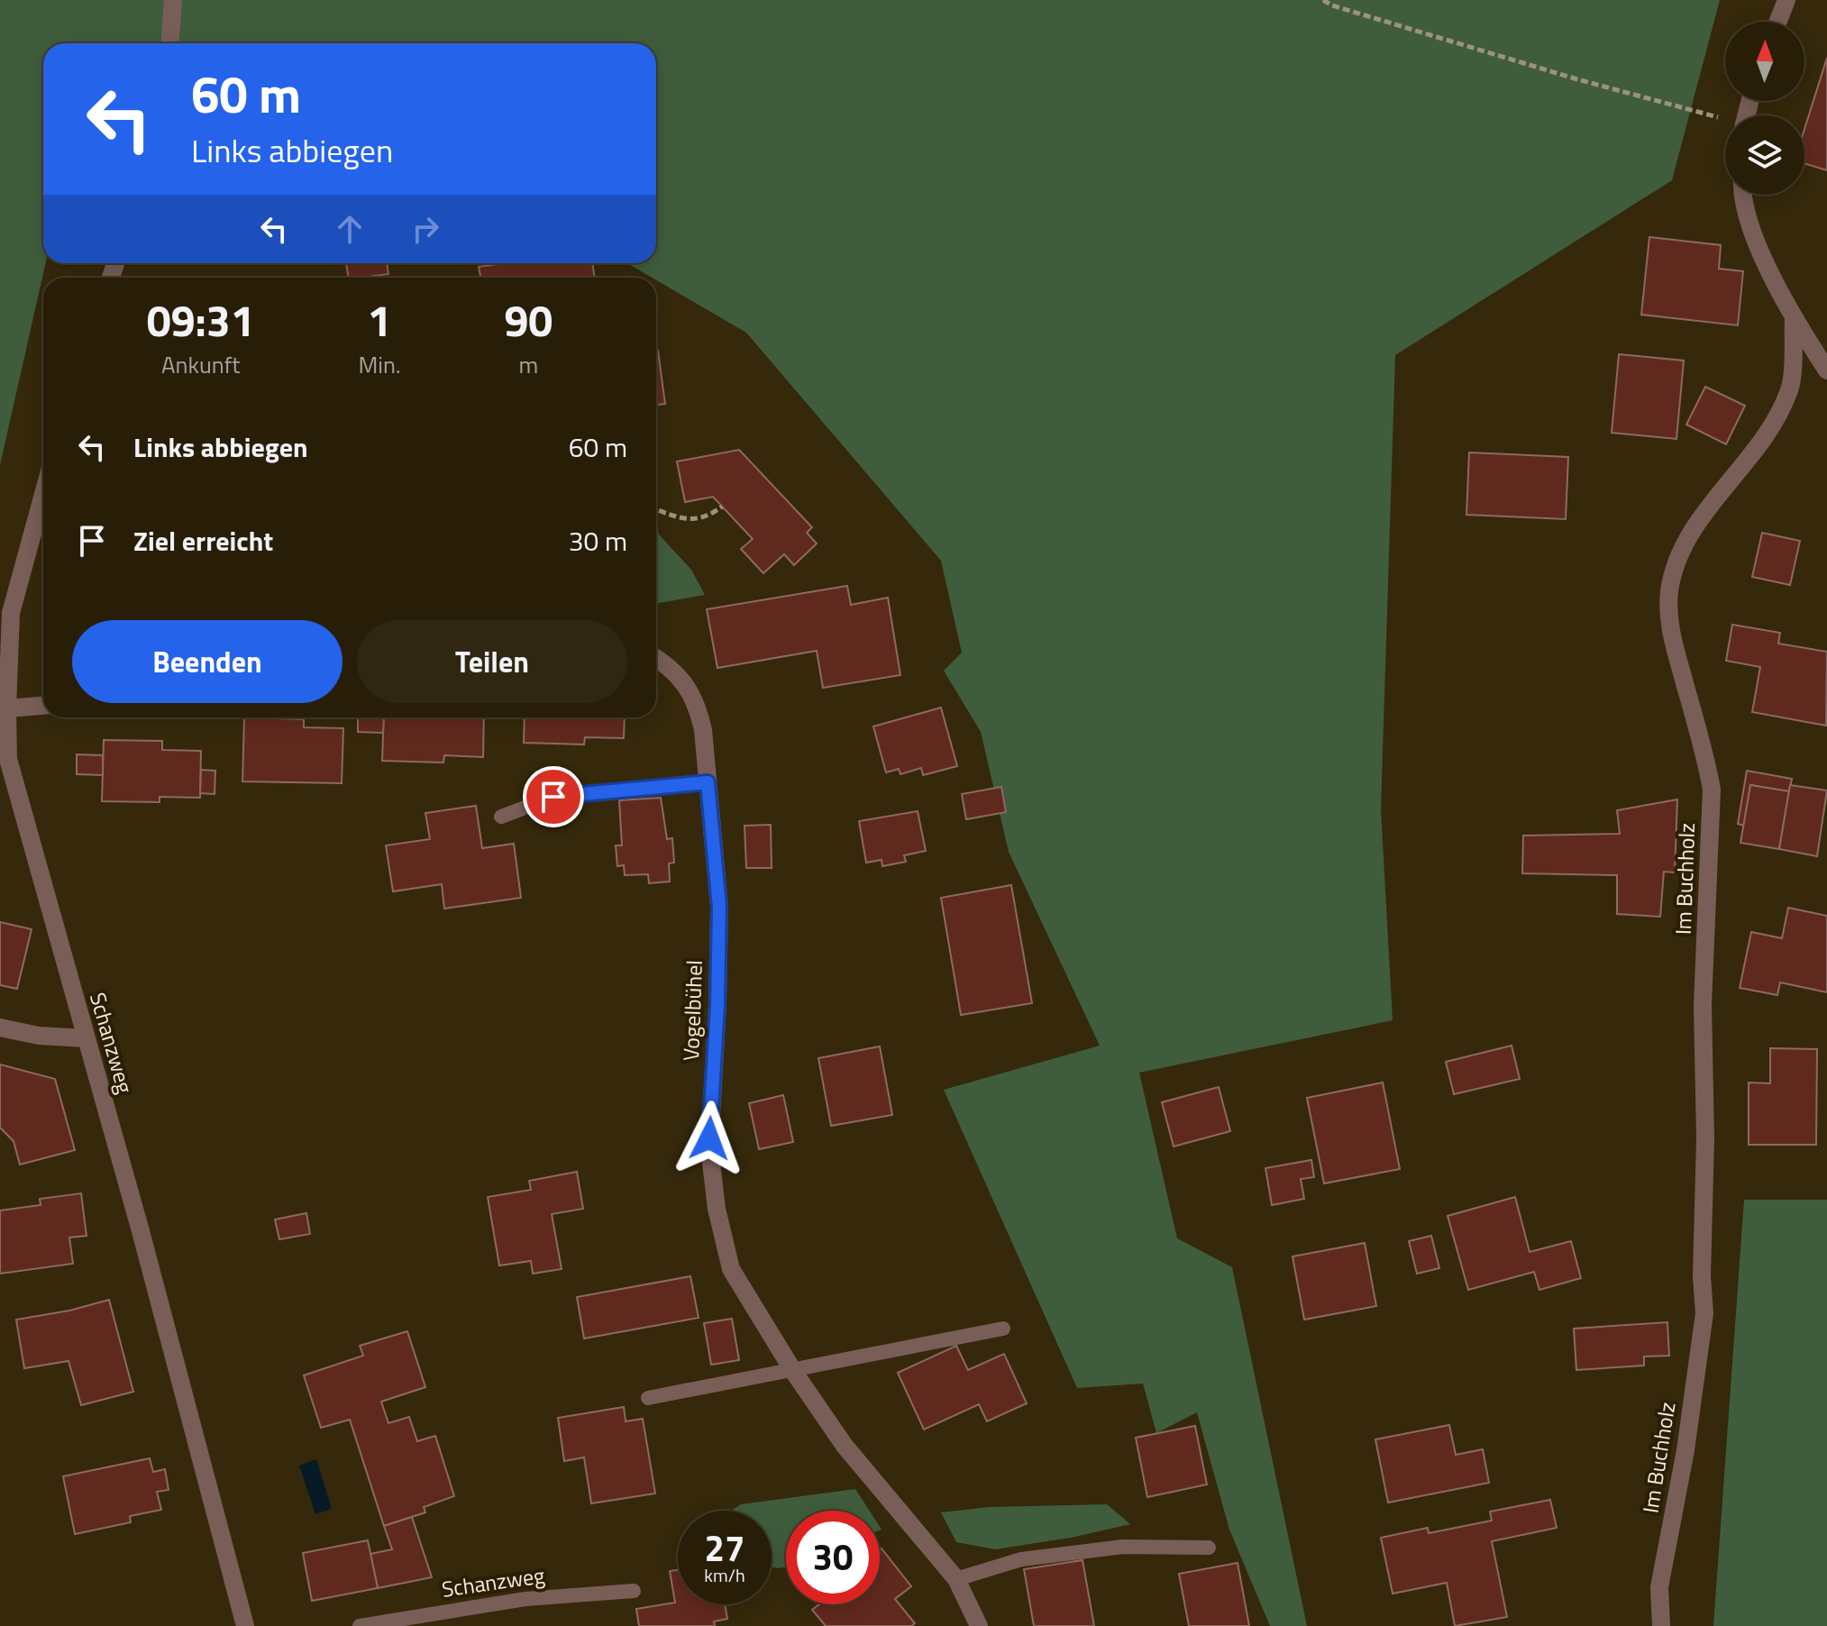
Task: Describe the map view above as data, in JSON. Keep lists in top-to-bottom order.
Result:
{
  "streets": {
    "street": ["Im Buchholz", "Vogelbühel", "Schanzweg"]
  },
  "north": "top",
  "page": {
    "turn": ["60 m", "Links abbiegen"],
    "eta": [
      "09:31",
      "Ankunft",
      "1",
      "Min.",
      "90",
      "m"
    ],
    "list": [
      {
        "name": "Links abbiegen",
        "value": "60 m"
      },
      {
        "name": "Ziel erreicht",
        "value": "30 m"
      }
    ],
    "buttons": ["Beenden", "Teilen"],
    "speed": "27 km/h",
    "limit": "30"
  }
}
